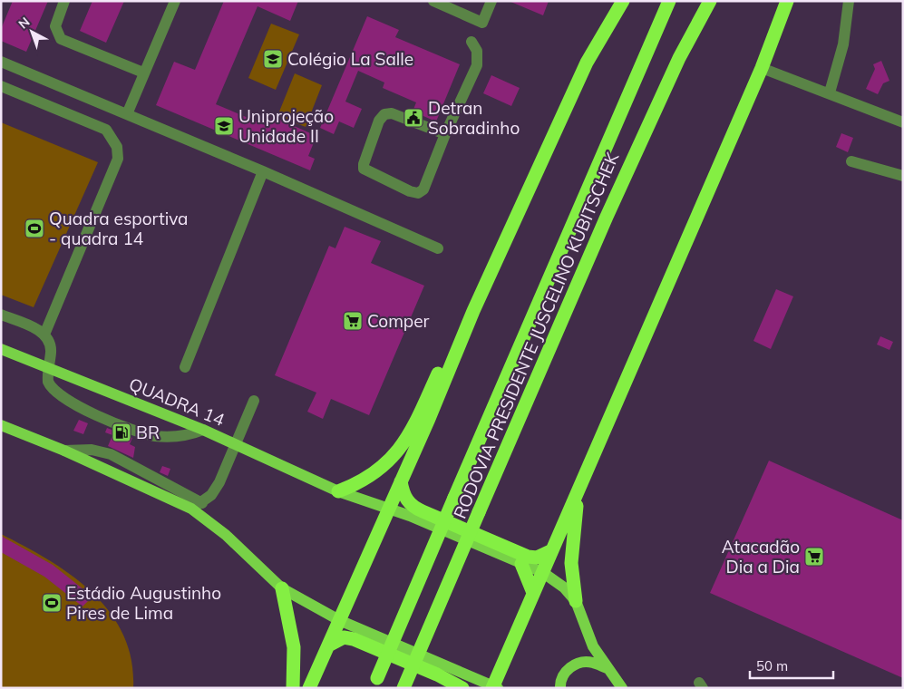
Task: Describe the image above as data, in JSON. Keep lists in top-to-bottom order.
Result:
{
  "streets": {
    "highway": ["RODOVIA PRESIDENTE JUSCELINO KUBITSCHEK"],
    "main road": ["QUADRA 14"]
  },
  "places": {
    "school or university": ["Colégio La Salle", "Uniprojeção Unidade II"],
    "public building": ["Detran Sobradinho"],
    "sports": ["Quadra esportiva - quadra 14", "Estádio Augustinho Pires de Lima"],
    "supermarket": ["Comper", "Atacadão Dia a Dia"],
    "fuel station": ["BR"]
  },
  "scale_bar": "50 m",
  "north": "top left"
}
